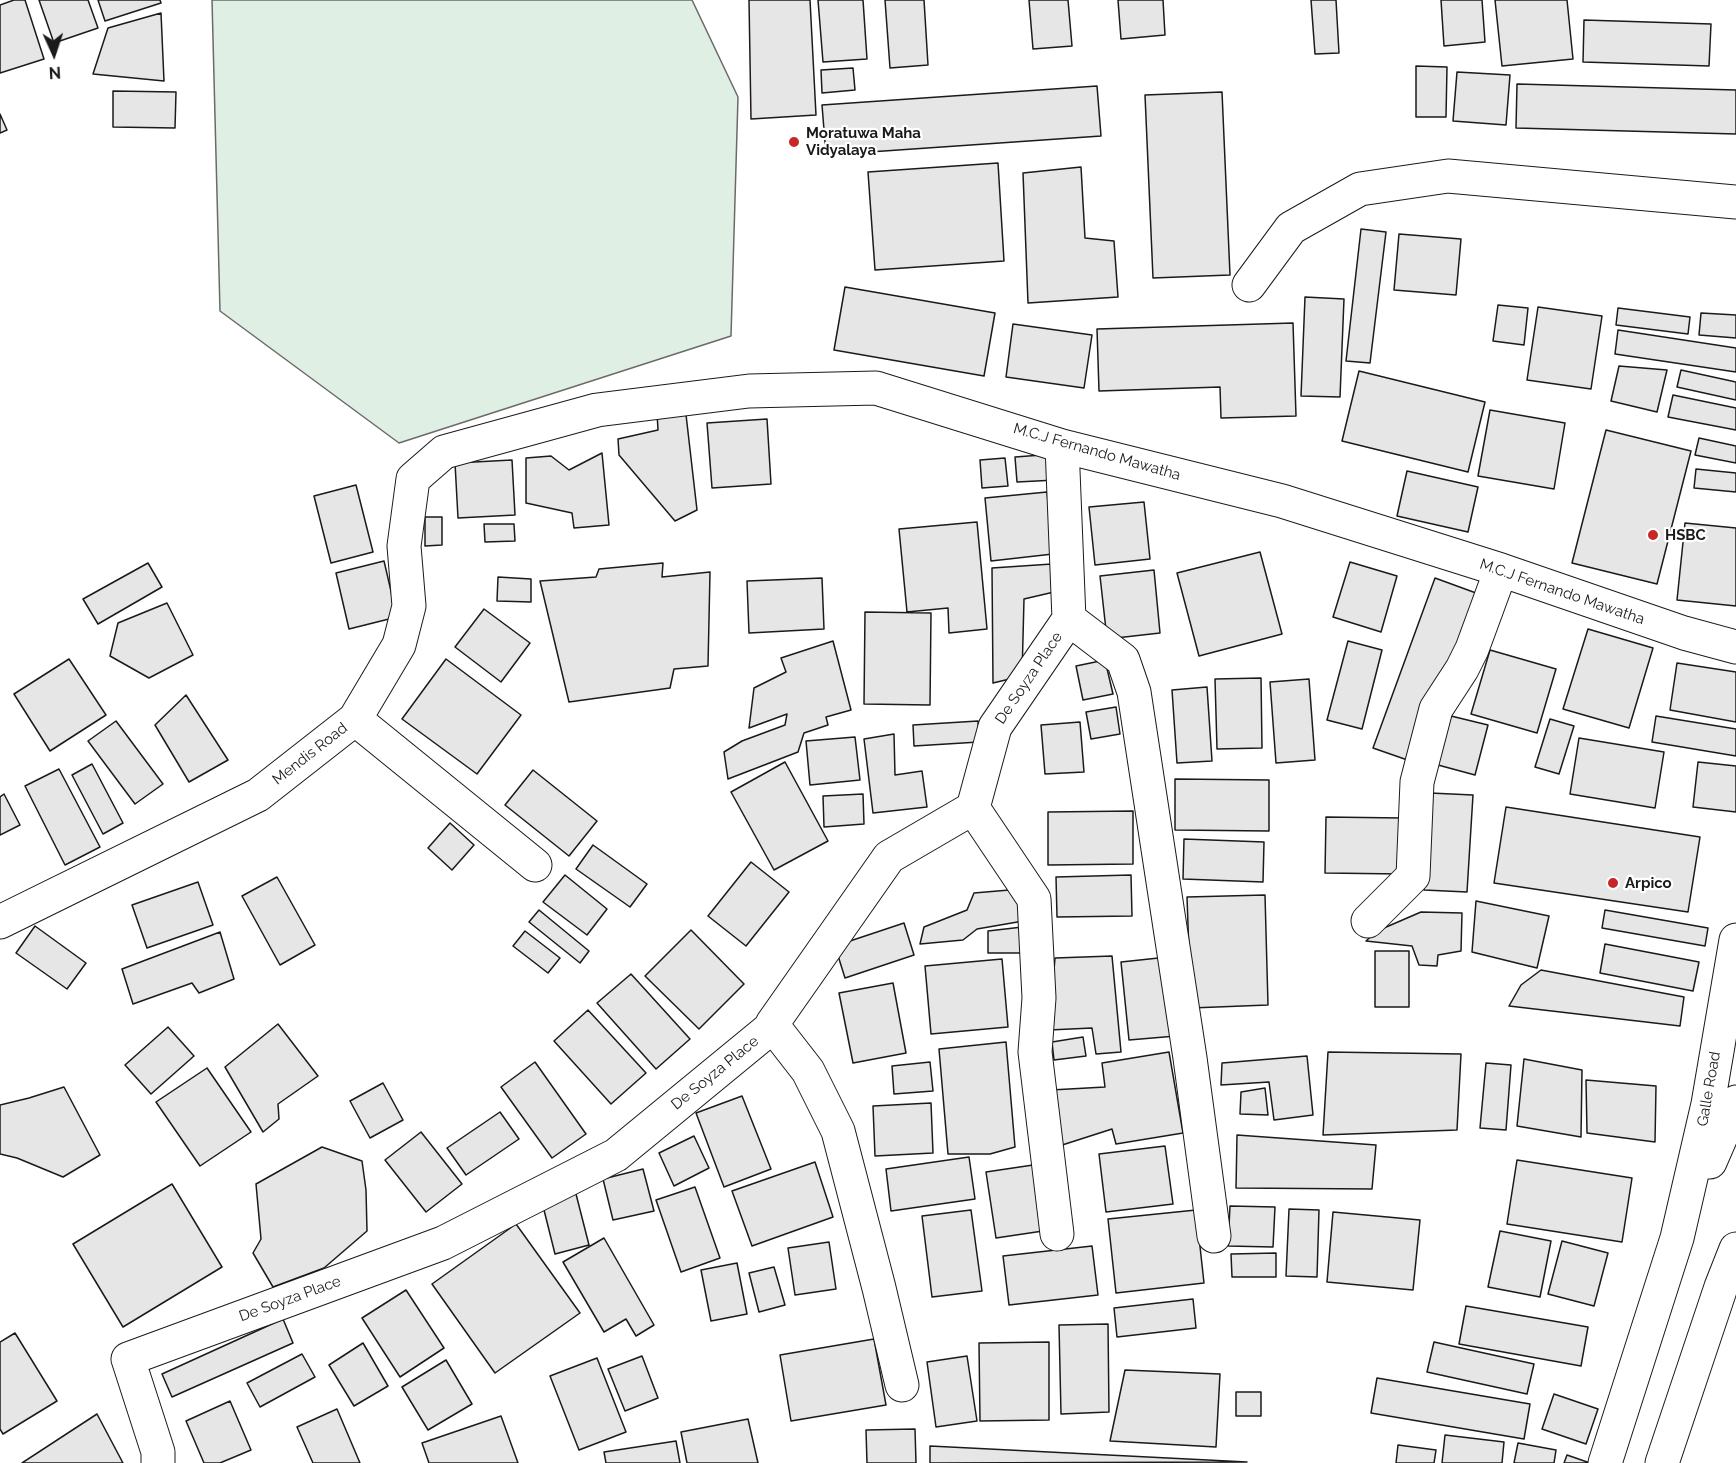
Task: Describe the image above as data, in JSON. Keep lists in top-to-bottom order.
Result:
{
  "streets": {
    "main road": [
      "M.C.J Fernando Mawatha",
      "De Soyza Place",
      "Mendis Road",
      "Galle Road"
    ]
  },
  "crossings": [
    ["M.C.J Fernando Mawatha", "De Soyza Place"],
    ["M.C.J Fernando Mawatha", "Mendis Road"]
  ],
  "places": ["Moratuwa Maha Vidyalaya", "HSBC", "Arpico"],
  "north": "bottom"
}
